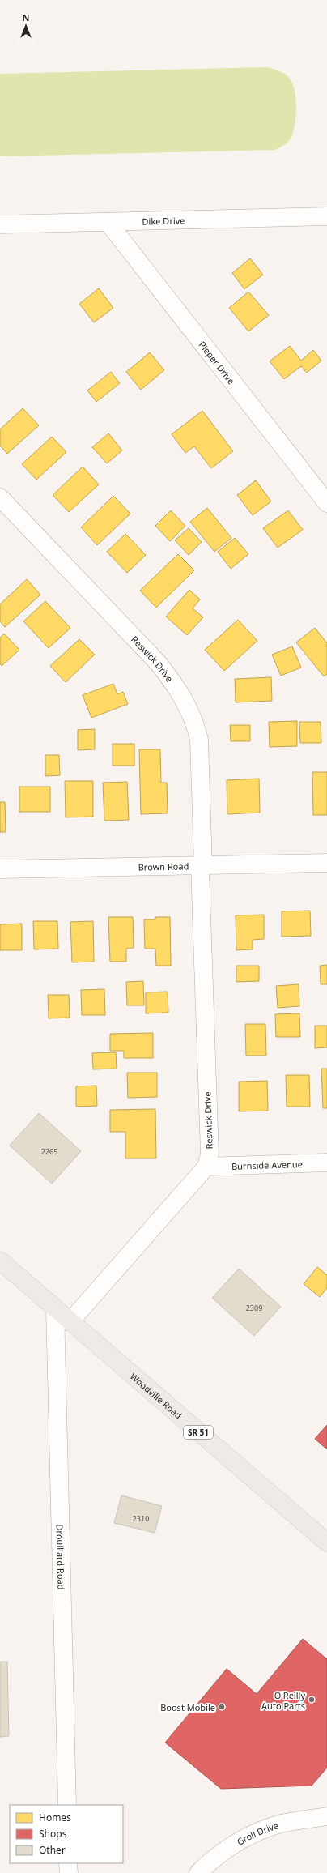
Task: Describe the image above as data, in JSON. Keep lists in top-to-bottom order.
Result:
{
  "streets": {
    "main road": ["Woodville Road", "SR 51"],
    "street": [
      "Dike Drive",
      "Pieper Drive",
      "Reswick Drive",
      "Brown Road",
      "Burnside Avenue",
      "Drouillard Road",
      "Groll Drive"
    ]
  },
  "crossings": [
    ["Dike Drive", "Pieper Drive"],
    ["Reswick Drive", "Brown Road"],
    ["Reswick Drive", "Burnside Avenue"],
    ["Woodville Road", "Drouillard Road"]
  ],
  "places": ["O'Reilly Auto Parts", "Boost Mobile"],
  "house_numbers": ["2265", "2309", "2310"],
  "legend": ["Homes", "Shops", "Other"],
  "north": "top"
}
